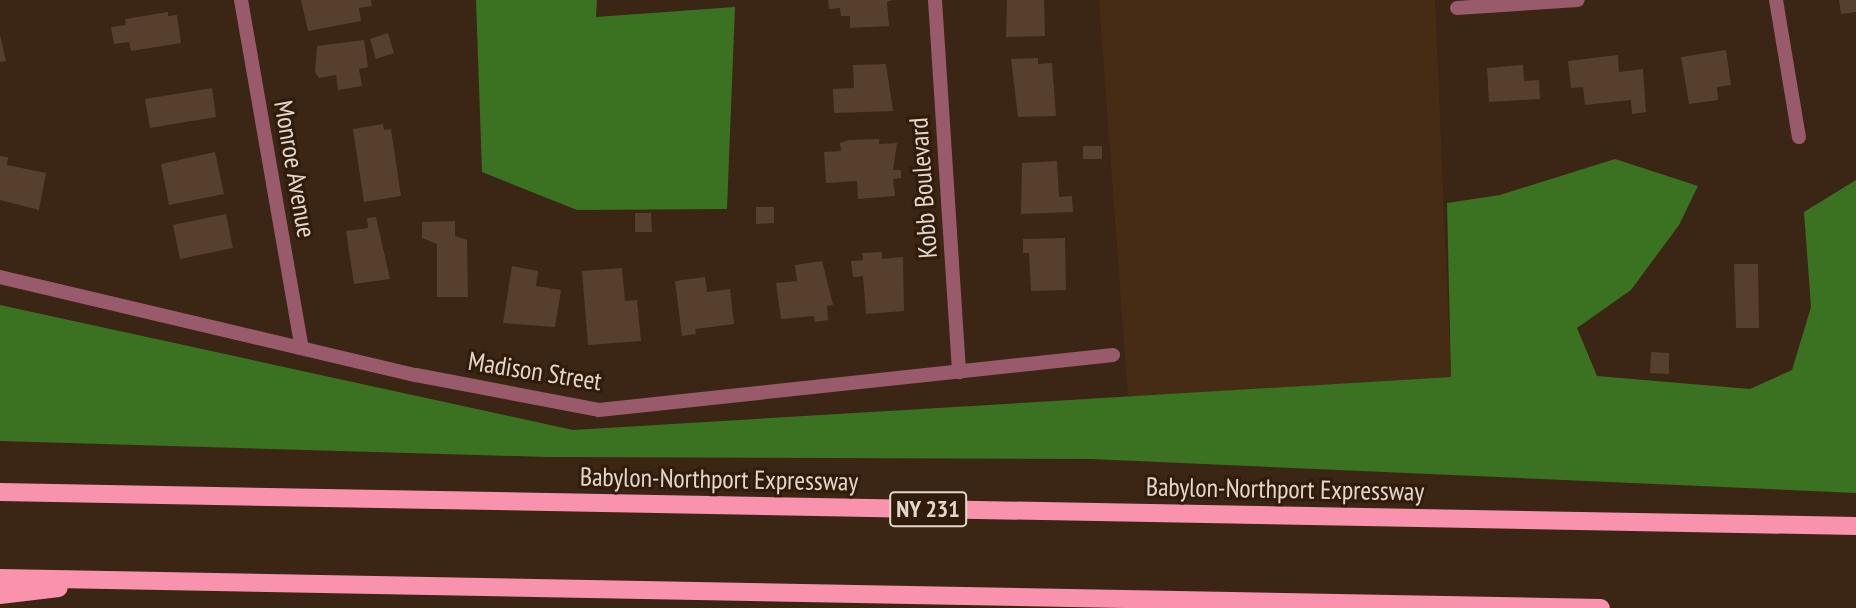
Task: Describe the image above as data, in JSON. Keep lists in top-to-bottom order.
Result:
{
  "streets": {
    "main road": ["Babylon-Northport Expressway", "NY 231"],
    "street": ["Monroe Avenue", "Kobb Boulevard", "Madison Street"]
  },
  "crossings": [
    ["Monroe Avenue", "Madison Street"],
    ["Kobb Boulevard", "Madison Street"]
  ]
}
